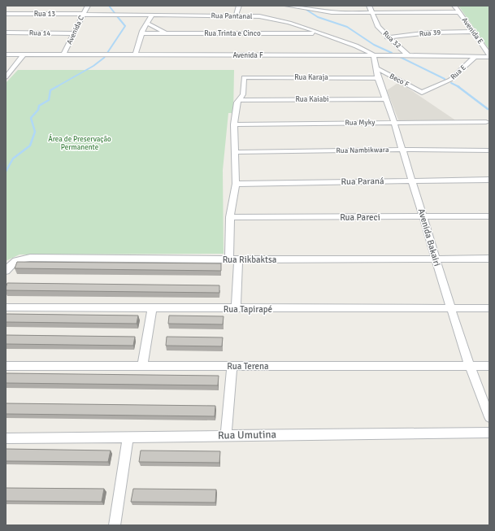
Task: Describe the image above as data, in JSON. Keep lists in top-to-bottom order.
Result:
{
  "streets": {
    "street": [
      "Rua 13",
      "Rua Pantanal",
      "Avenida C",
      "Avenida E",
      "Rua 14",
      "Rua Trinta e Cinco",
      "Rua 39",
      "Rua 32",
      "Avenida F",
      "Rua E",
      "Rua Karaja",
      "Beco F",
      "Rua Kaiabi",
      "Rua Myky",
      "Rua Nambikwara",
      "Rua Paraná",
      "Rua Pareci",
      "Avenida Bakairi",
      "Rua Rikbaktsa",
      "Rua Tapirapé",
      "Rua Terena",
      "Rua Umutina"
    ]
  },
  "crossings": [
    ["Rua 13", "Rua Pantanal"],
    ["Rua 13", "Avenida C"],
    ["Rua Pantanal", "Avenida C"],
    ["Rua Pantanal", "Rua Trinta e Cinco"],
    ["Rua Pantanal", "Avenida F"],
    ["Rua Pantanal", "Avenida Bakairi"],
    ["Avenida C", "Rua 14"],
    ["Avenida C", "Avenida F"],
    ["Avenida E", "Rua 39"],
    ["Avenida E", "Avenida F"],
    ["Rua 39", "Rua 32"],
    ["Rua 32", "Avenida F"],
    ["Avenida F", "Rua E"],
    ["Avenida F", "Avenida Bakairi"],
    ["Rua E", "Beco F"],
    ["Rua Karaja", "Rua Kaiabi"],
    ["Rua Karaja", "Avenida Bakairi"],
    ["Beco F", "Avenida Bakairi"],
    ["Rua Kaiabi", "Avenida Bakairi"],
    ["Rua Myky", "Avenida Bakairi"],
    ["Rua Nambikwara", "Avenida Bakairi"],
    ["Rua Paraná", "Avenida Bakairi"],
    ["Rua Pareci", "Avenida Bakairi"],
    ["Avenida Bakairi", "Rua Rikbaktsa"],
    ["Avenida Bakairi", "Rua Tapirapé"],
    ["Avenida Bakairi", "Rua Terena"]
  ],
  "parks": ["Área de Preservação Permanente"]
}
